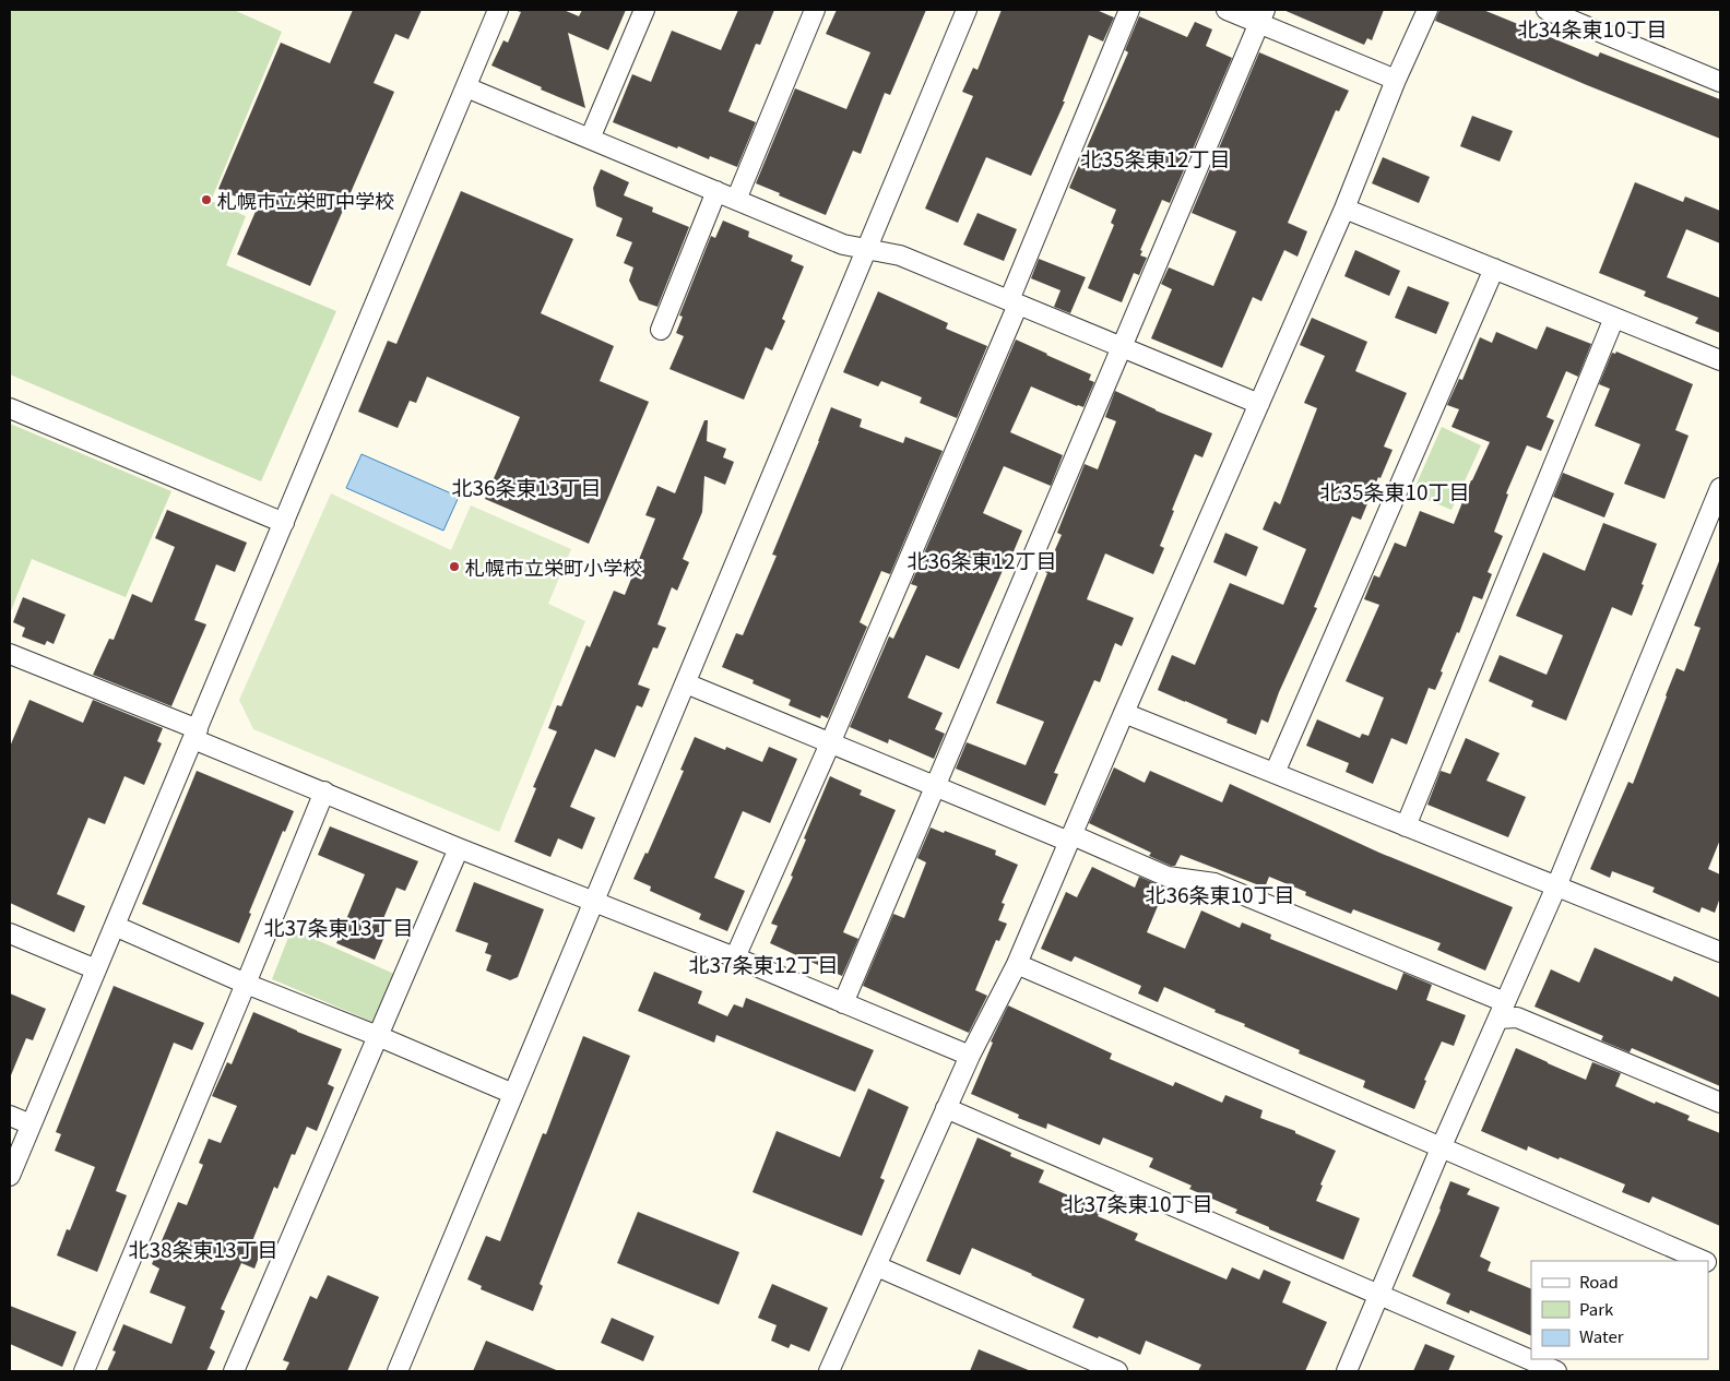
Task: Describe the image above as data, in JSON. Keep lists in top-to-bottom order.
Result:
{
  "districts": [
    "北34条東10丁目",
    "北35条東12丁目",
    "北36条東13丁目",
    "北35条東10丁目",
    "北36条東12丁目",
    "北36条東10丁目",
    "北37条東13丁目",
    "北37条東12丁目",
    "北37条東10丁目",
    "北38条東13丁目"
  ],
  "places": ["札幌市立栄町中学校", "札幌市立栄町小学校"],
  "legend": ["Road", "Park", "Water"]
}
